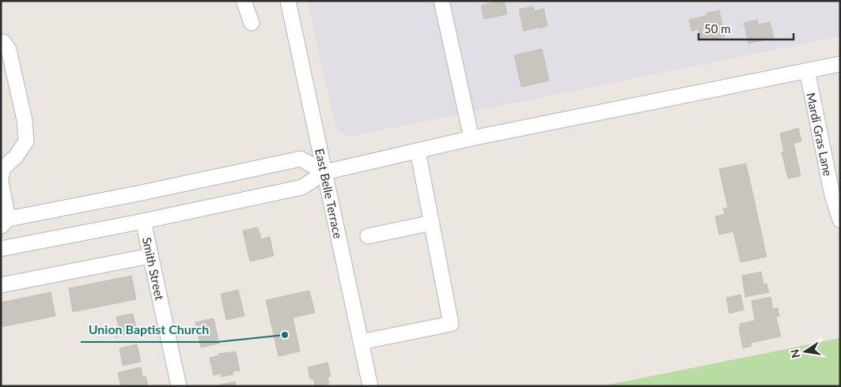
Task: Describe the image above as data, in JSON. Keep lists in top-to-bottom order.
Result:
{
  "streets": {
    "street": ["Mardi Gras Lane", "East Belle Terrace", "Smith Street"]
  },
  "places": ["Union Baptist Church"],
  "scale_bar": "50 m",
  "north": "left"
}
